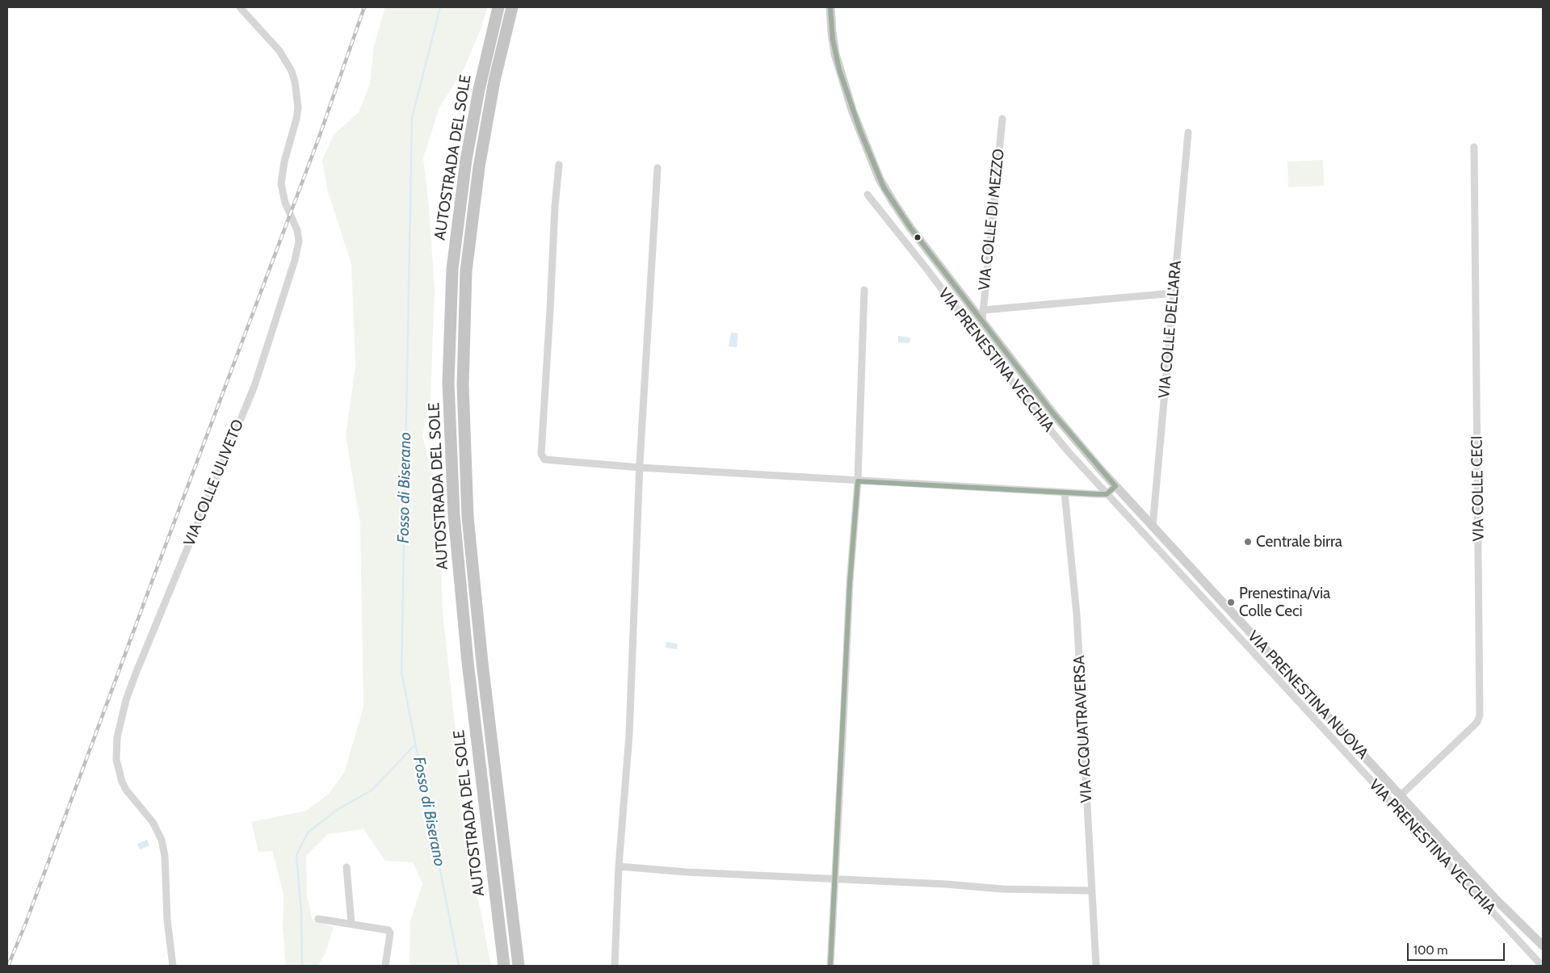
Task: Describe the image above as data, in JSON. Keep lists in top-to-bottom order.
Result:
{
  "streets": {
    "highway": ["AUTOSTRADA DEL SOLE"],
    "main road": ["VIA PRENESTINA NUOVA"],
    "street": [
      "VIA COLLE DI MEZZO",
      "VIA COLLE DELL'ARA",
      "VIA PRENESTINA VECCHIA",
      "VIA COLLE ULIVETO",
      "VIA COLLE CECI",
      "VIA ACQUATRAVERSA"
    ]
  },
  "crossings": [
    ["VIA COLLE DI MEZZO", "VIA PRENESTINA NUOVA"],
    ["VIA COLLE DELL'ARA", "VIA PRENESTINA NUOVA"],
    ["VIA COLLE CECI", "VIA PRENESTINA NUOVA"]
  ],
  "water": ["Fosso di Biserano"],
  "places": ["Centrale birra", "Prenestina/via Colle Ceci"],
  "scale_bar": "100 m"
}
